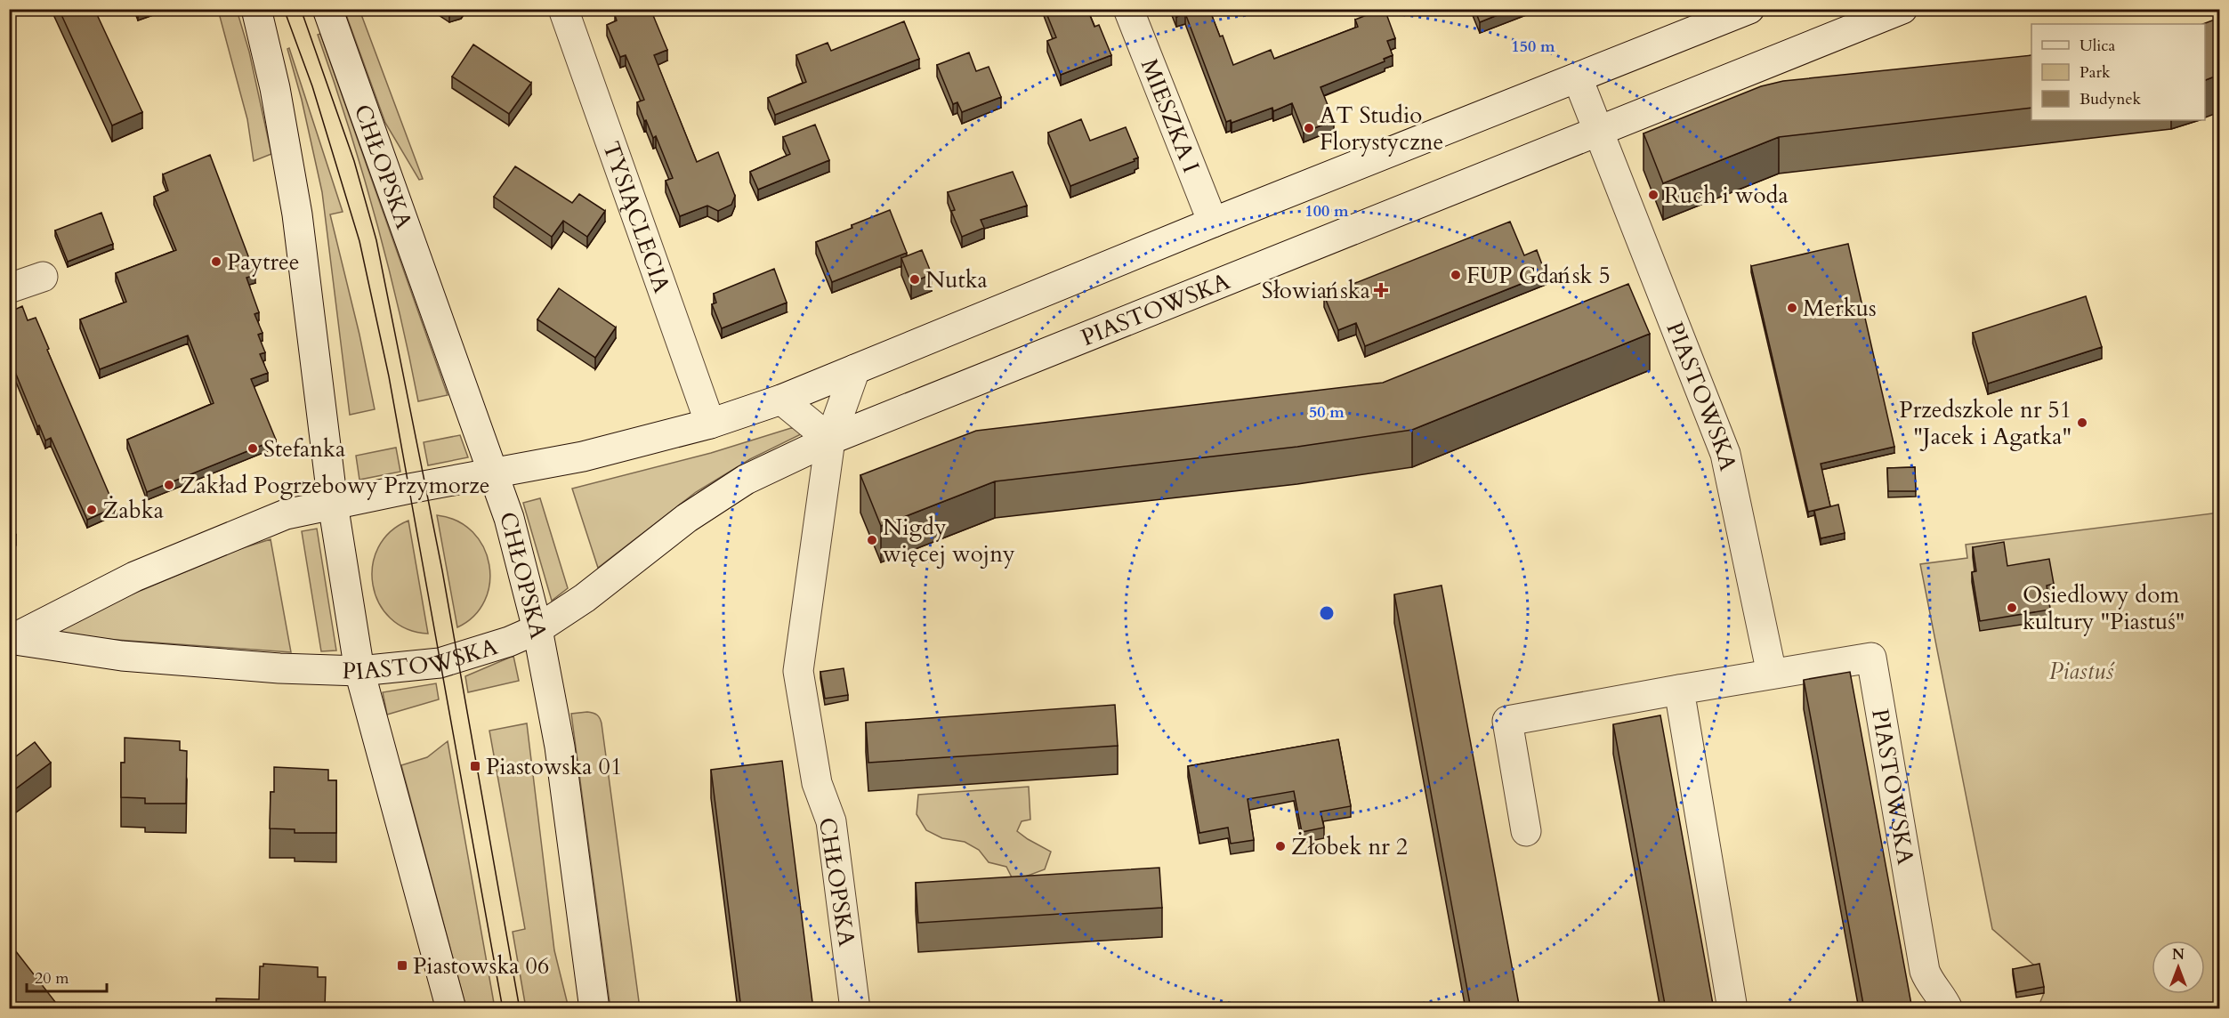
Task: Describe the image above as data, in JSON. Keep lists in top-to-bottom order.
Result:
{
  "streets": {
    "street": [
      "MIESZKA I",
      "CHŁOPSKA",
      "TYSIĄCLECIA",
      "PIASTOWSKA"
    ]
  },
  "crossings": [
    ["MIESZKA I", "PIASTOWSKA"],
    ["CHŁOPSKA", "PIASTOWSKA"],
    ["TYSIĄCLECIA", "PIASTOWSKA"]
  ],
  "parks": ["Piastuś"],
  "places": {
    "other": [
      "AT Studio Florystyczne",
      "Ruch i woda",
      "Paytree",
      "FUP Gdańsk 5",
      "Nutka",
      "Merkus",
      "Przedszkole nr 51 \"Jacek i Agatka\"",
      "Stefanka",
      "Zakład Pogrzebowy Przymorze",
      "Żabka",
      "Nigdy więcej wojny",
      "Osiedlowy dom kultury \"Piastuś\"",
      "Żłobek nr 2"
    ],
    "health": ["Słowiańska"],
    "transit": ["Piastowska 01", "Piastowska 06"]
  },
  "legend": ["Ulica", "Park", "Budynek"],
  "scale_bar": "20 m",
  "north": "top",
  "rings": ["150 m", "100 m", "50 m"]
}
